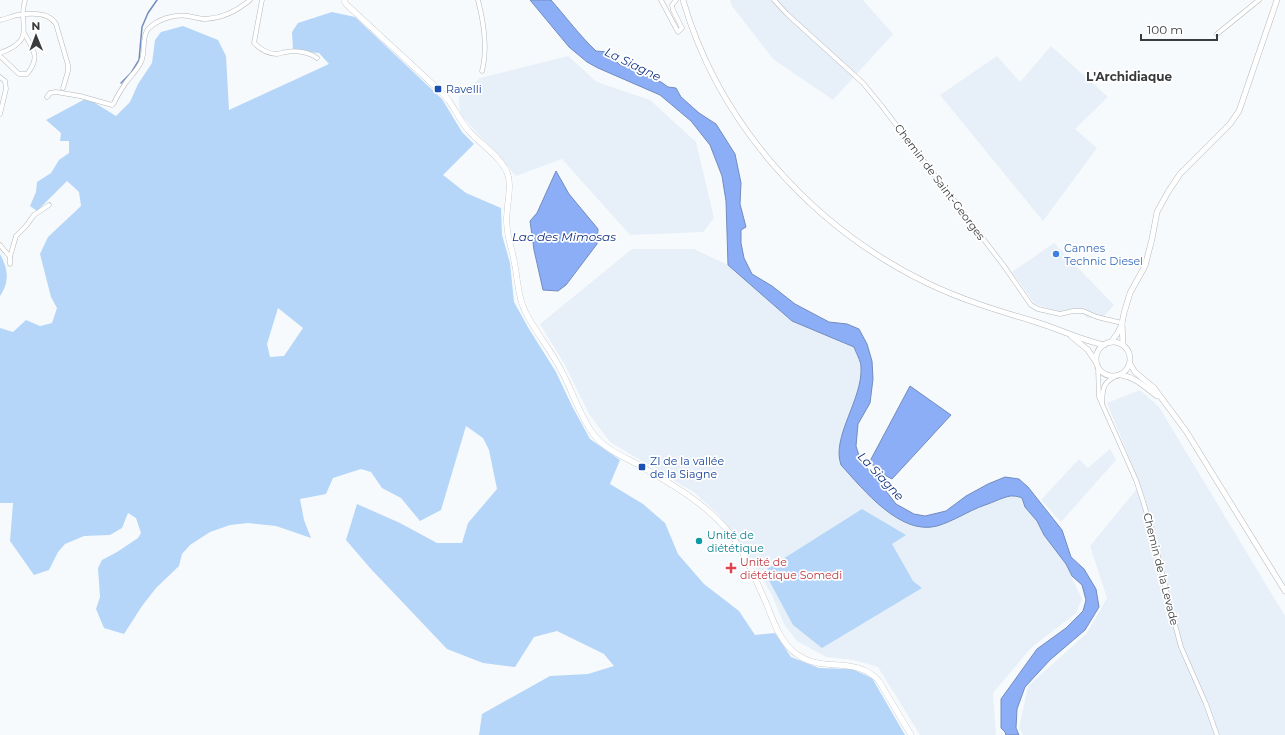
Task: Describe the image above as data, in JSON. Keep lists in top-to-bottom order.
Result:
{
  "streets": {
    "street": ["Chemin de Saint-Georges", "Chemin de la Levade"]
  },
  "districts": ["L'Archidiaque"],
  "water": ["La Siagne", "Lac des Mimosas"],
  "places": {
    "transit": ["Ravelli", "ZI de la vallée de la Siagne"],
    "other": ["Cannes Technic Diesel", "Unité de diététique"],
    "health": ["Unité de diététique Somedi"]
  },
  "scale_bar": "100 m",
  "north": "top"
}
